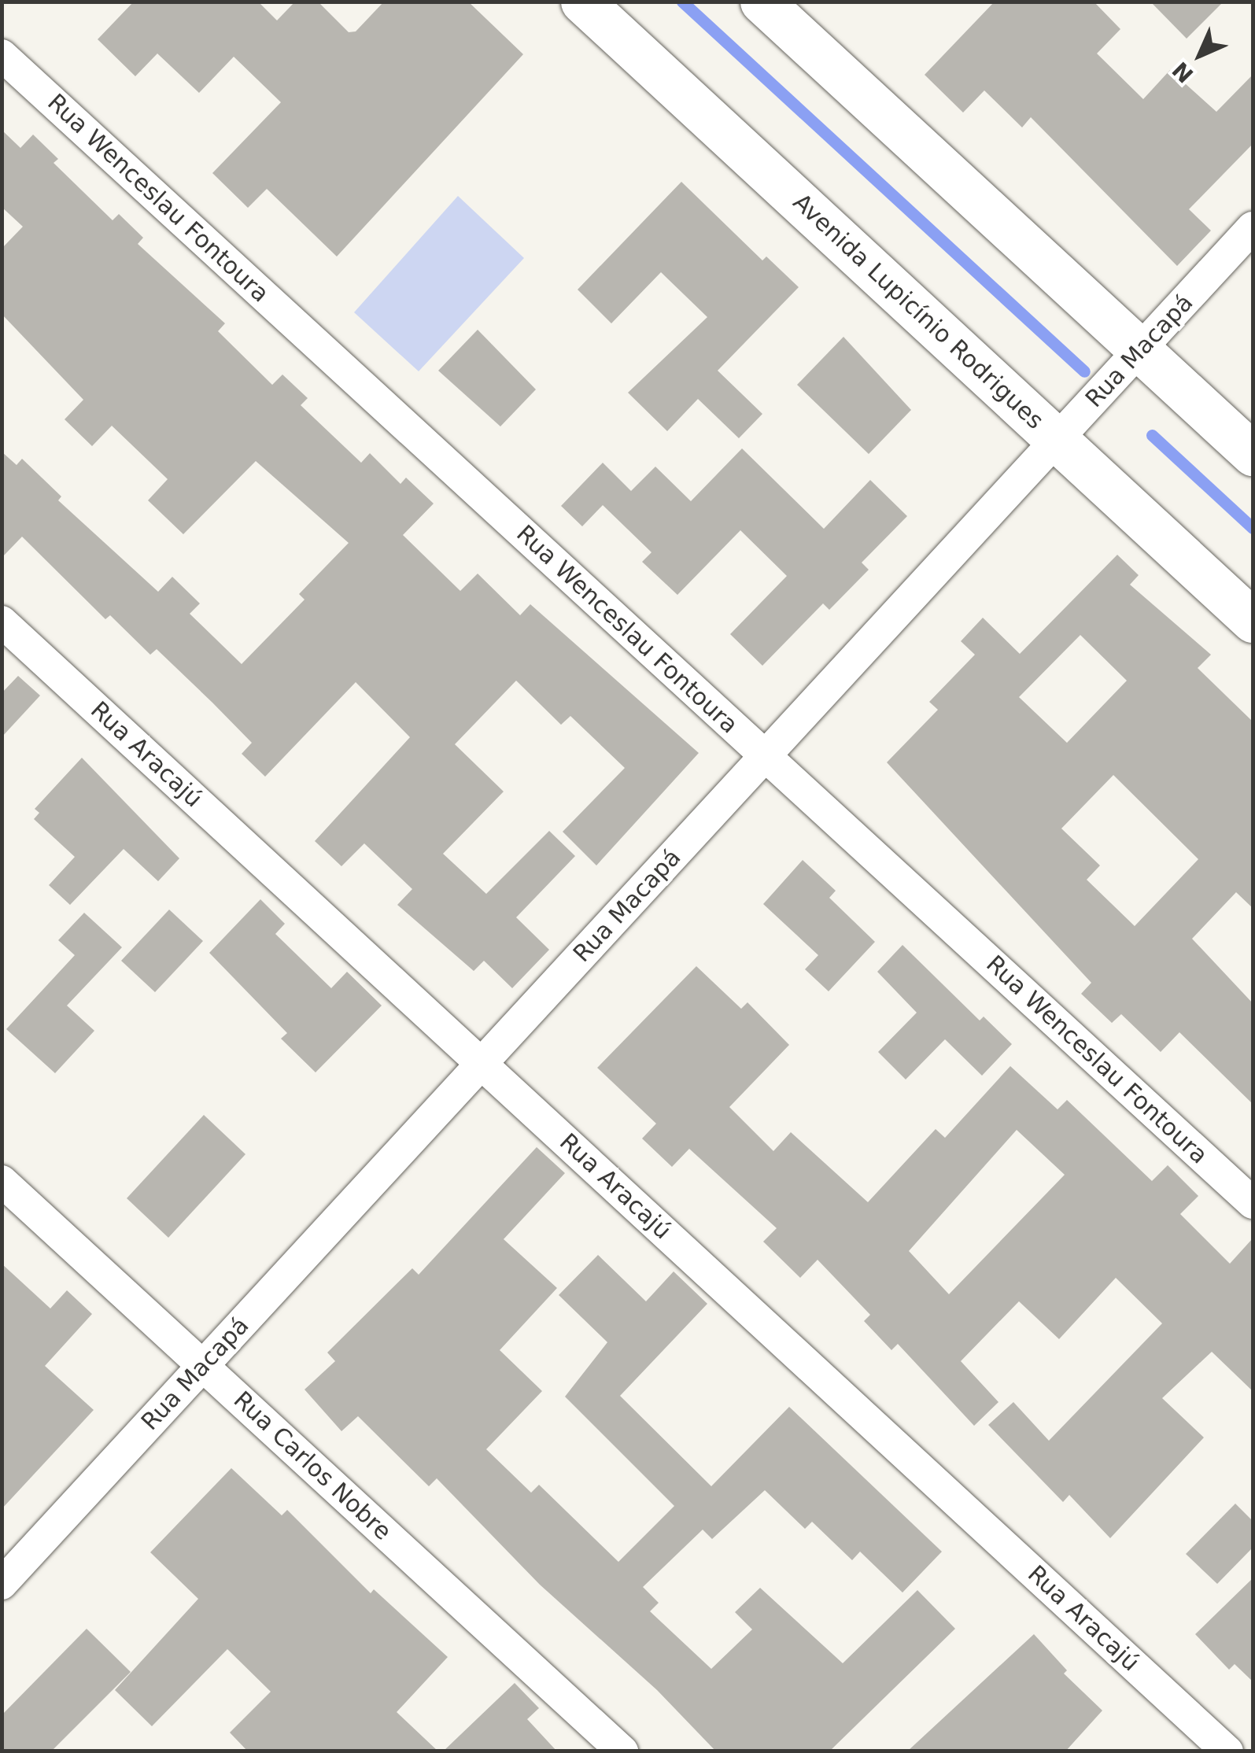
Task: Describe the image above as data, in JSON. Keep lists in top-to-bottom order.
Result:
{
  "streets": {
    "street": [
      "Rua Wenceslau Fontoura",
      "Avenida Lupicínio Rodrigues",
      "Rua Macapá",
      "Rua Aracajú",
      "Rua Carlos Nobre"
    ]
  },
  "crossings": [
    ["Rua Wenceslau Fontoura", "Rua Macapá"],
    ["Avenida Lupicínio Rodrigues", "Rua Macapá"],
    ["Rua Macapá", "Rua Aracajú"],
    ["Rua Macapá", "Rua Carlos Nobre"]
  ],
  "north": "bottom left"
}
